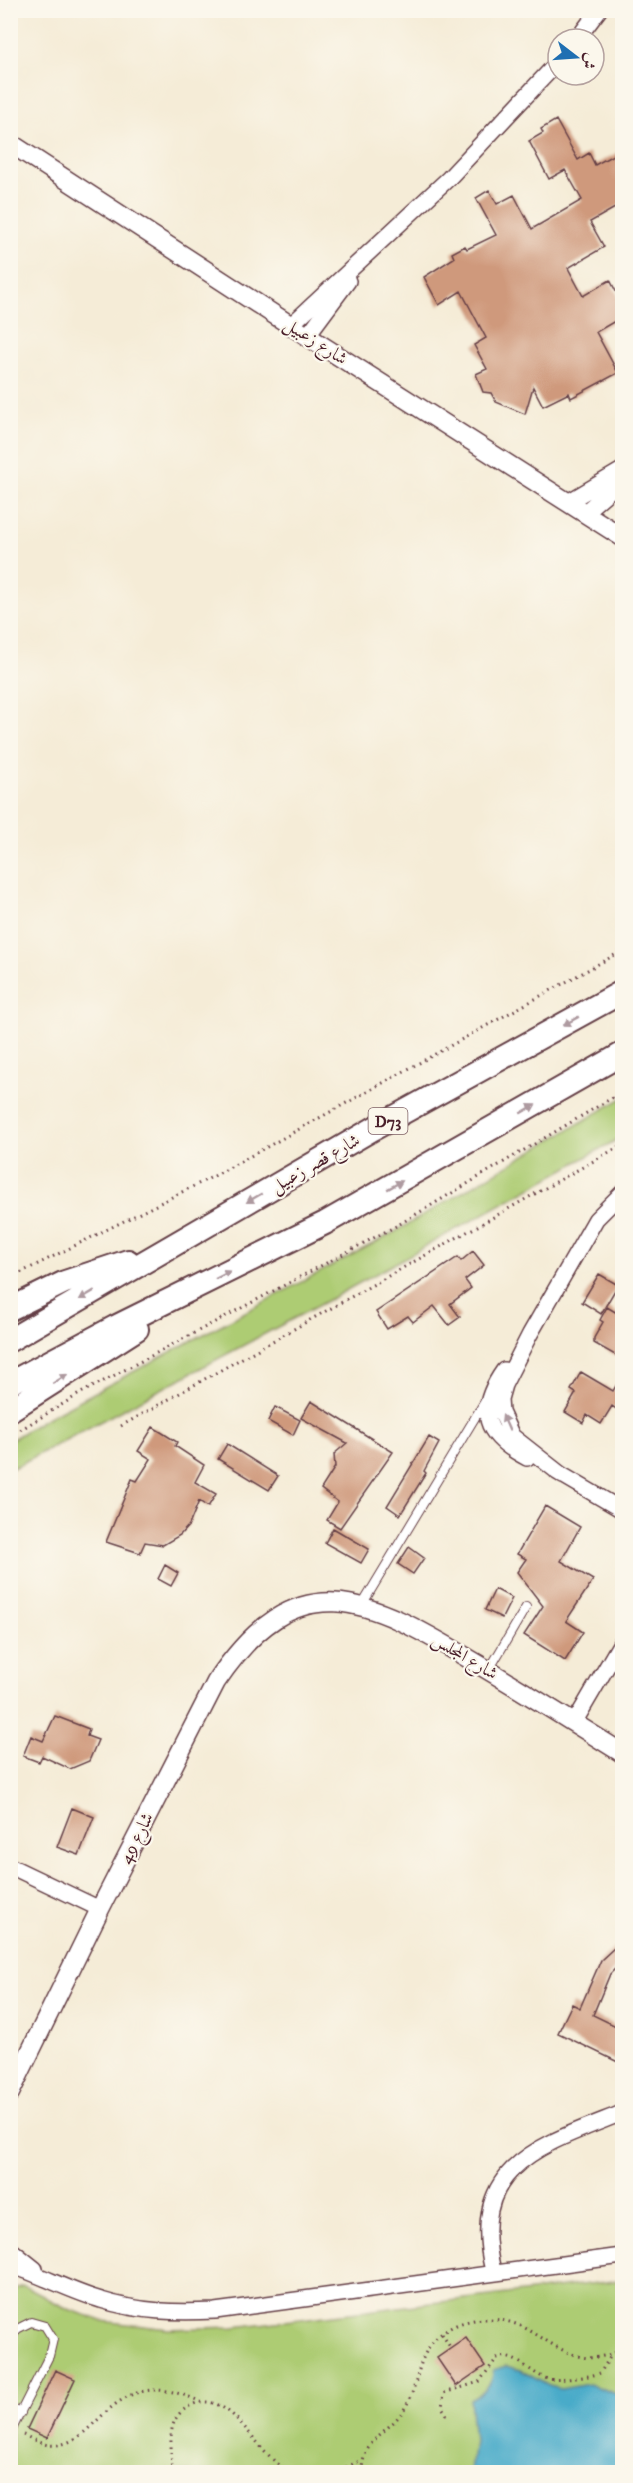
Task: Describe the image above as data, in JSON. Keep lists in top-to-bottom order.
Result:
{
  "streets": {
    "main road": ["D73", "شارع قصر زعبيل"],
    "street": ["شارع زعبيل", "شارع المجلس", "شارع 49"]
  },
  "crossings": [
    ["شارع المجلس", "شارع 49"]
  ],
  "north": "right"
}
